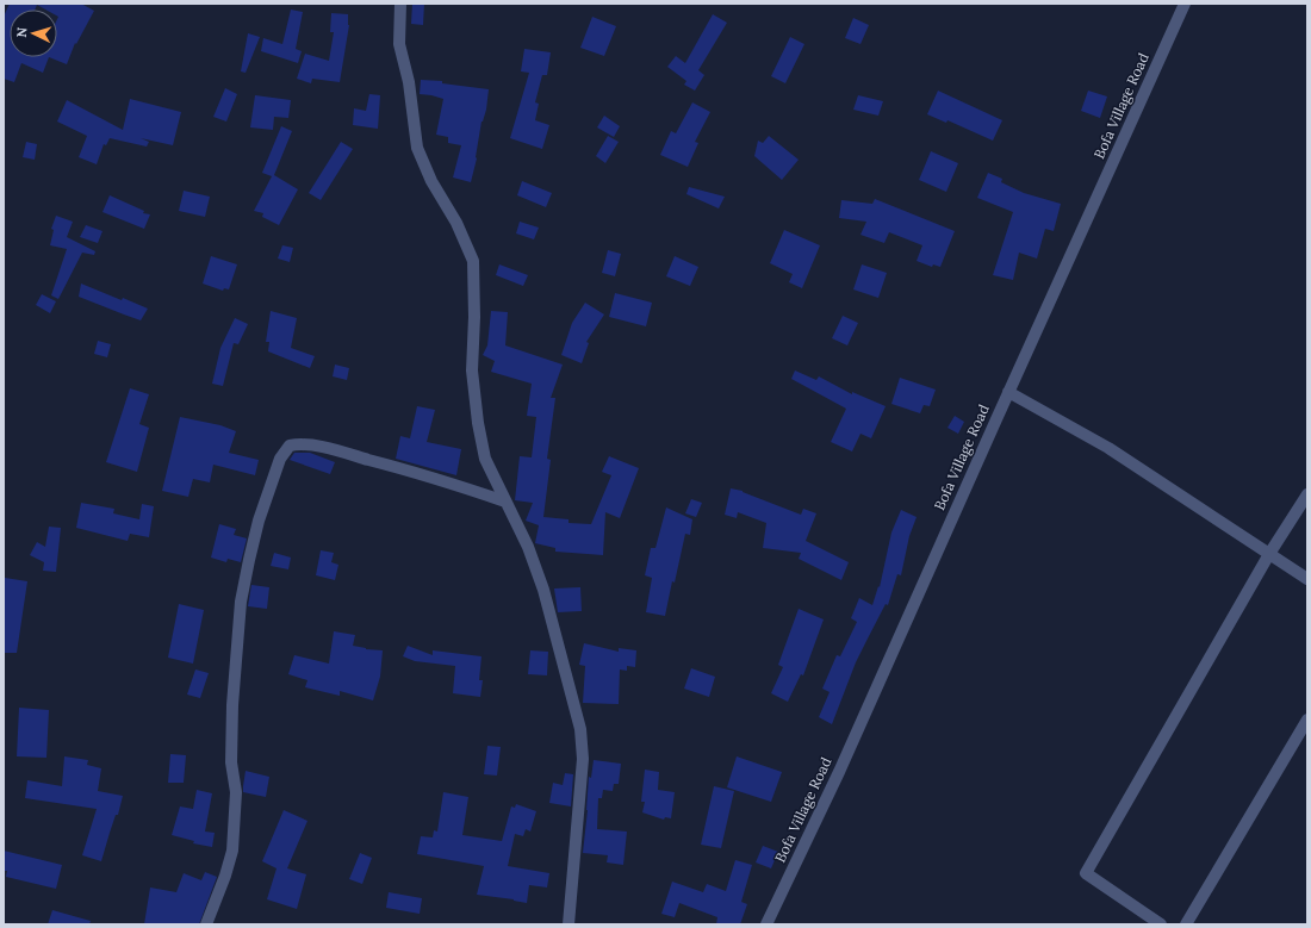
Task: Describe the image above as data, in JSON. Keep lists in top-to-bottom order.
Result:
{
  "streets": {
    "street": ["Bofa Village Road"]
  },
  "north": "left"
}
